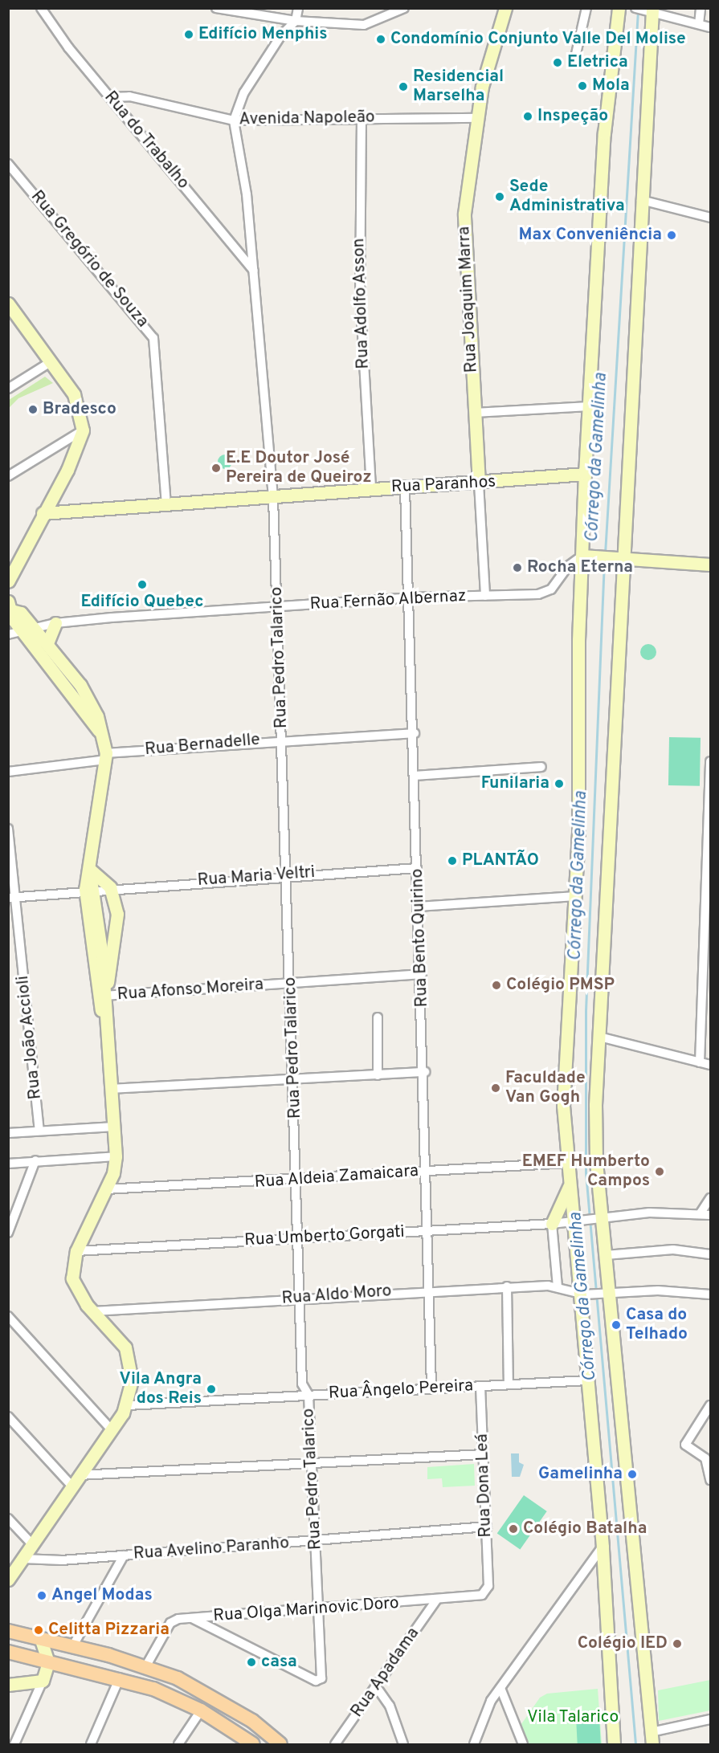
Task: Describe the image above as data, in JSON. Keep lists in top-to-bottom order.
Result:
{
  "streets": {
    "main road": ["Rua Joaquim Marra", "Rua Paranhos"],
    "street": [
      "Avenida Napoleão",
      "Rua do Trabalho",
      "Rua Gregório de Souza",
      "Rua Adolfo Asson",
      "Rua Fernão Albernaz",
      "Rua Pedro Talarico",
      "Rua Bernadelle",
      "Rua Maria Veltri",
      "Rua Bento Quirino",
      "Rua Afonso Moreira",
      "Rua João Accioli",
      "Rua Aldeia Zamaicara",
      "Rua Umberto Gorgati",
      "Rua Aldo Moro",
      "Rua Ângelo Pereira",
      "Rua Dona Leá",
      "Rua Avelino Paranho",
      "Rua Olga Marinovic Doro",
      "Rua Apadama"
    ]
  },
  "crossings": [
    ["Avenida Napoleão", "Rua do Trabalho"],
    ["Avenida Napoleão", "Rua Joaquim Marra"],
    ["Avenida Napoleão", "Rua Adolfo Asson"],
    ["Avenida Napoleão", "Rua Pedro Talarico"],
    ["Rua do Trabalho", "Rua Pedro Talarico"],
    ["Rua Gregório de Souza", "Rua Paranhos"],
    ["Rua Joaquim Marra", "Rua Paranhos"],
    ["Rua Joaquim Marra", "Rua Fernão Albernaz"],
    ["Rua Adolfo Asson", "Rua Paranhos"],
    ["Rua Paranhos", "Rua Pedro Talarico"],
    ["Rua Paranhos", "Rua Bento Quirino"],
    ["Rua Fernão Albernaz", "Rua Pedro Talarico"],
    ["Rua Fernão Albernaz", "Rua Bento Quirino"],
    ["Rua Pedro Talarico", "Rua Bernadelle"],
    ["Rua Pedro Talarico", "Rua Maria Veltri"],
    ["Rua Pedro Talarico", "Rua Afonso Moreira"],
    ["Rua Pedro Talarico", "Rua Aldeia Zamaicara"],
    ["Rua Pedro Talarico", "Rua Umberto Gorgati"],
    ["Rua Pedro Talarico", "Rua Aldo Moro"],
    ["Rua Pedro Talarico", "Rua Ângelo Pereira"],
    ["Rua Pedro Talarico", "Rua Avelino Paranho"],
    ["Rua Pedro Talarico", "Rua Olga Marinovic Doro"],
    ["Rua Bernadelle", "Rua Bento Quirino"],
    ["Rua Maria Veltri", "Rua Bento Quirino"],
    ["Rua Maria Veltri", "Rua João Accioli"],
    ["Rua Bento Quirino", "Rua Afonso Moreira"],
    ["Rua Bento Quirino", "Rua Aldeia Zamaicara"],
    ["Rua Bento Quirino", "Rua Umberto Gorgati"],
    ["Rua Bento Quirino", "Rua Aldo Moro"],
    ["Rua Bento Quirino", "Rua Ângelo Pereira"],
    ["Rua Ângelo Pereira", "Rua Dona Leá"],
    ["Rua Dona Leá", "Rua Avelino Paranho"],
    ["Rua Dona Leá", "Rua Olga Marinovic Doro"],
    ["Rua Olga Marinovic Doro", "Rua Apadama"]
  ],
  "water": ["Córrego da Gamelinha"],
  "parks": ["Vila Talarico"],
  "places": [
    "Edifício Menphis",
    "Condomínio Conjunto Valle Del Molise",
    "Eletrica",
    "Mola",
    "Residencial Marselha",
    "Inspeção",
    "Sede Administrativa",
    "Max Conveniência",
    "Bradesco",
    "E.E Doutor José Pereira de Queiroz",
    "Rocha Eterna",
    "Edifício Quebec",
    "Funilaria",
    "PLANTÃO",
    "Colégio PMSP",
    "Faculdade Van Gogh",
    "EMEF Humberto Campos",
    "Casa do Telhado",
    "Vila Angra dos Reis",
    "Gamelinha",
    "Colégio Batalha",
    "Angel Modas",
    "Celitta Pizzaria",
    "Colégio IED",
    "casa"
  ]
}
